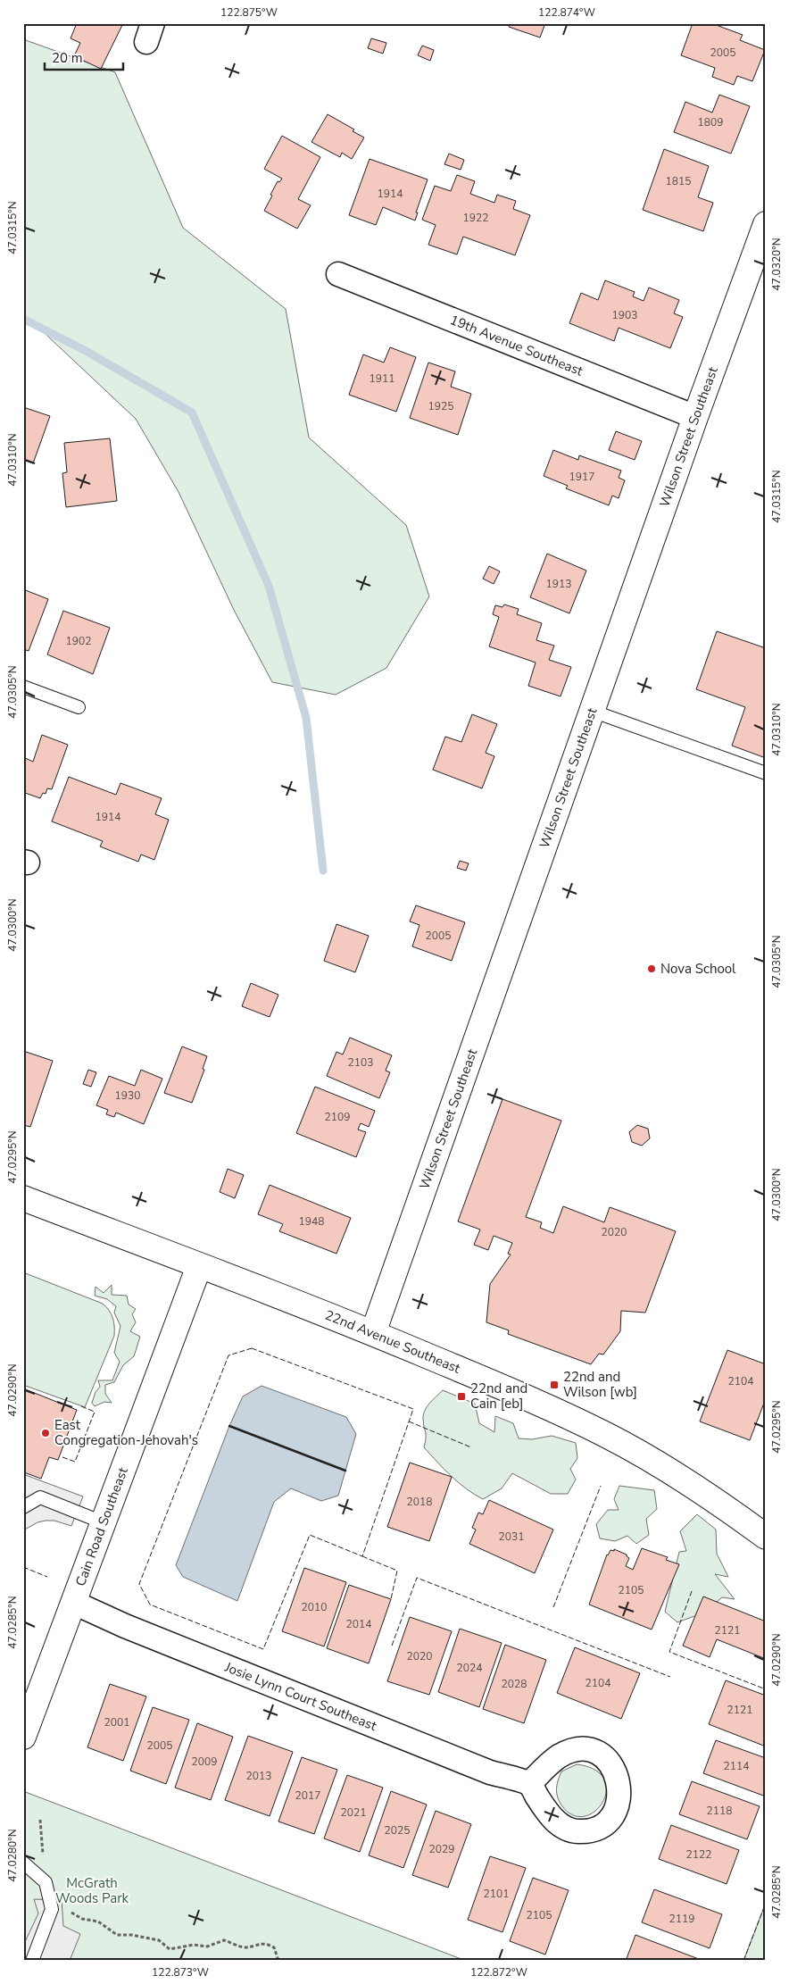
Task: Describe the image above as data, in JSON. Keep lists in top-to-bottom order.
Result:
{
  "streets": {
    "street": [
      "19th Avenue Southeast",
      "Wilson Street Southeast",
      "22nd Avenue Southeast",
      "Cain Road Southeast",
      "Josie Lynn Court Southeast"
    ]
  },
  "crossings": [
    ["19th Avenue Southeast", "Wilson Street Southeast"],
    ["Wilson Street Southeast", "22nd Avenue Southeast"],
    ["22nd Avenue Southeast", "Cain Road Southeast"],
    ["Cain Road Southeast", "Josie Lynn Court Southeast"]
  ],
  "parks": ["McGrath Woods Park"],
  "places": {
    "other": ["Nova School", "East Congregation-Jehovah's"],
    "transit": ["22nd and Wilson [wb]", "22nd and Cain [eb]"]
  },
  "house_numbers": [
    "2005",
    "1809",
    "1815",
    "1914",
    "1922",
    "1903",
    "1911",
    "1925",
    "1917",
    "1913",
    "1902",
    "1914",
    "2005",
    "2103",
    "1930",
    "2109",
    "1948",
    "2020",
    "2104",
    "2018",
    "2031",
    "2105",
    "2010",
    "2014",
    "2121",
    "2020",
    "2024",
    "2104",
    "2028",
    "2121",
    "2001",
    "2005",
    "2009",
    "2114",
    "2013",
    "2017",
    "2118",
    "2021",
    "2025",
    "2029",
    "2122",
    "2101",
    "2105",
    "2119"
  ],
  "scale_bar": "20 m",
  "coordinates": [
    "122.875°W",
    "122.874°W",
    "47.0315°N",
    "47.0320°N",
    "47.0310°N",
    "47.0305°N",
    "47.0300°N",
    "47.0295°N",
    "47.0290°N",
    "47.0285°N",
    "47.0280°N",
    "122.873°W",
    "122.872°W"
  ]
}
